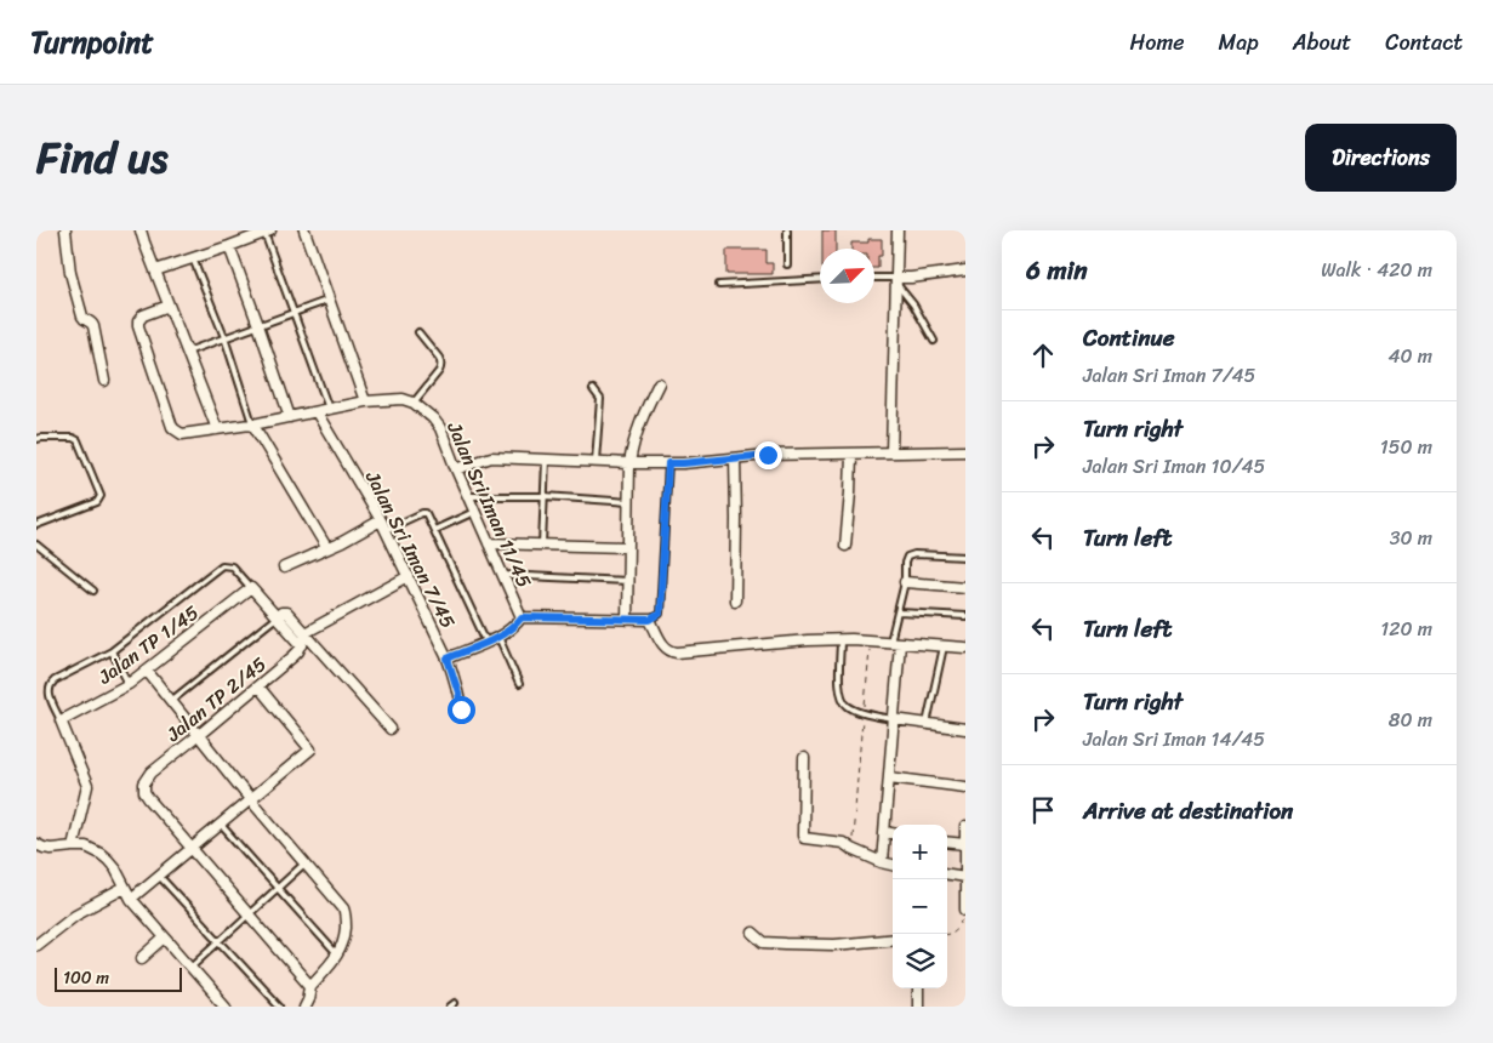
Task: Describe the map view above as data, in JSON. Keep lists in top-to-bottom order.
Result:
{
  "streets": {
    "street": [
      "Jalan Sri Iman 11/45",
      "Jalan Sri Iman 7/45",
      "Jalan TP 1/45",
      "Jalan TP 2/45"
    ]
  },
  "scale_bar": "100 m",
  "north": "top right",
  "page": {
    "header": "Turnpoint",
    "nav": [
      "Home",
      "Map",
      "About",
      "Contact"
    ],
    "title": "Find us",
    "buttons": "Directions",
    "heading": ["6 min", "Walk · 420 m"],
    "list": [
      ["Continue", "Jalan Sri Iman 7/45", "40 m"],
      ["Turn right", "Jalan Sri Iman 10/45", "150 m"],
      ["Turn left", "30 m"],
      ["Turn left", "120 m"],
      ["Turn right", "Jalan Sri Iman 14/45", "80 m"],
      "Arrive at destination"
    ],
    "map_buttons": ["+", "−"],
    "scale": "100 m"
  }
}
